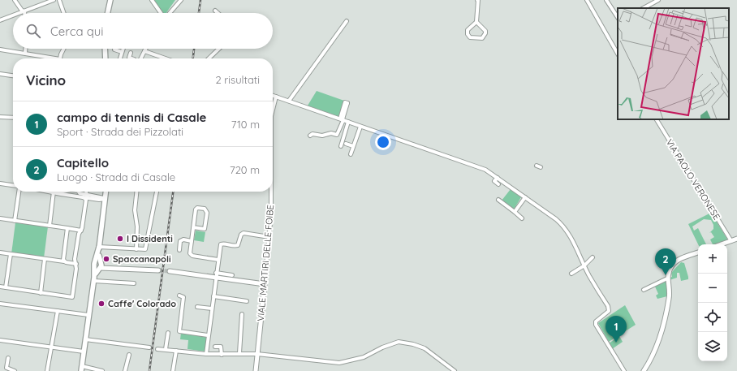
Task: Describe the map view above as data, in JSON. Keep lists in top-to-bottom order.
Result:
{
  "streets": {
    "street": ["VIA PAOLO VERONESE", "VIALE MARTIRI DELLE FOIBE"]
  },
  "places": ["I Dissidenti", "Spaccanapoli", "Caffe' Colorado"],
  "page": {
    "search": "Cerca qui",
    "heading": ["Vicino", "2 risultati"],
    "list": [
      {
        "mark": "1",
        "name": "campo di tennis di Casale",
        "note": "Sport · Strada dei Pizzolati",
        "value": "710 m"
      },
      {
        "mark": "2",
        "name": "Capitello",
        "note": "Luogo · Strada di Casale",
        "value": "720 m"
      }
    ],
    "map_buttons": ["+", "−"],
    "pins": ["2", "1"]
  }
}
